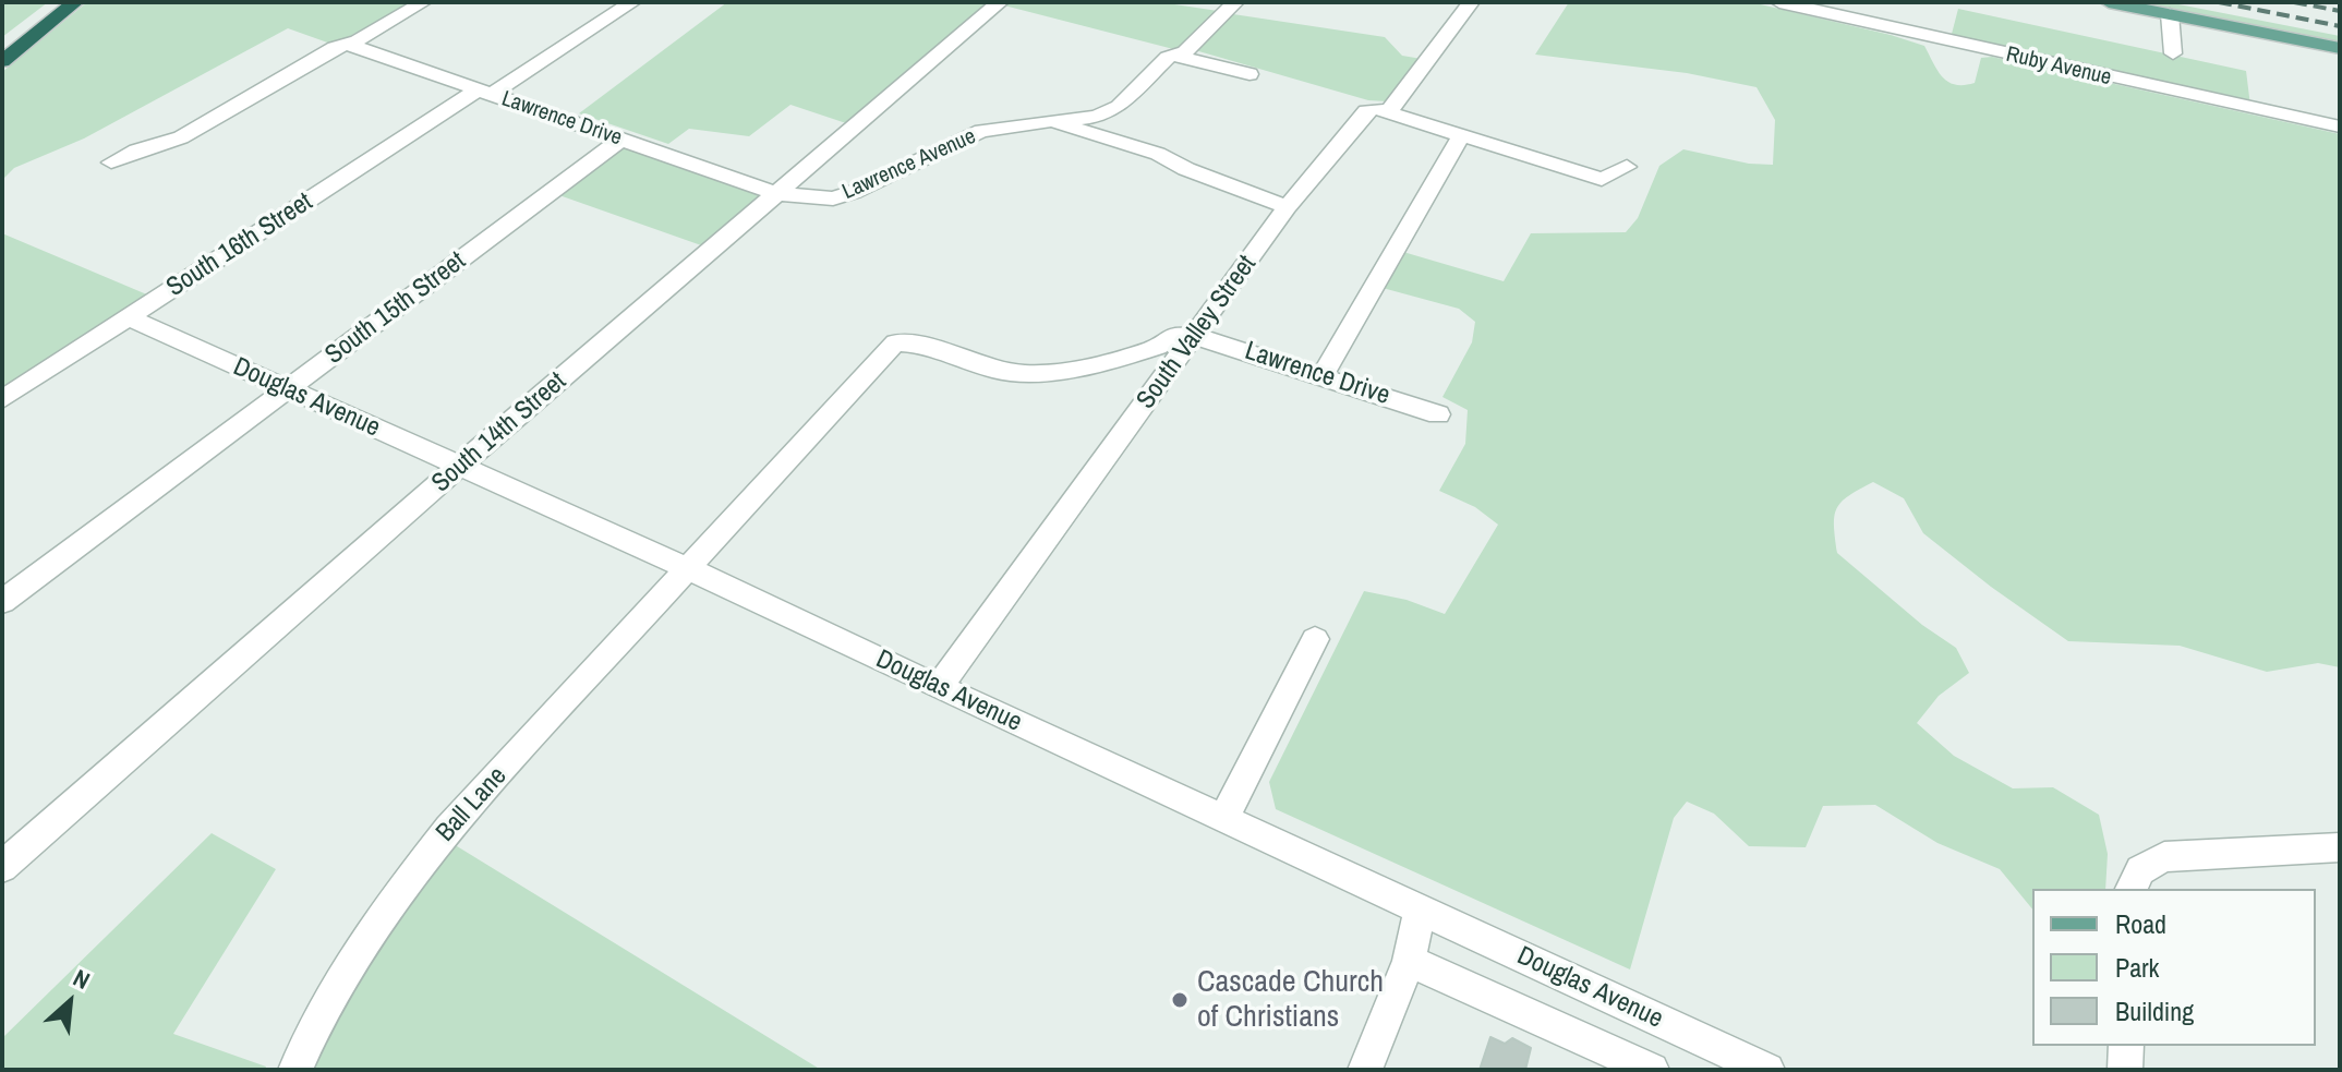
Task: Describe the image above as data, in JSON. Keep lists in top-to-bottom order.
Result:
{
  "streets": {
    "street": [
      "Ruby Avenue",
      "Lawrence Drive",
      "Lawrence Avenue",
      "South 16th Street",
      "South 15th Street",
      "South Valley Street",
      "Douglas Avenue",
      "South 14th Street",
      "Ball Lane"
    ]
  },
  "crossings": [
    ["Lawrence Drive", "Lawrence Avenue"],
    ["Lawrence Drive", "South 16th Street"],
    ["Lawrence Drive", "South 15th Street"],
    ["Lawrence Drive", "South Valley Street"],
    ["Lawrence Drive", "South 14th Street"],
    ["Lawrence Drive", "Ball Lane"],
    ["Lawrence Avenue", "South Valley Street"],
    ["Lawrence Avenue", "South 14th Street"],
    ["South 16th Street", "Douglas Avenue"],
    ["South 15th Street", "Douglas Avenue"],
    ["South Valley Street", "Douglas Avenue"],
    ["South Valley Street", "Ball Lane"],
    ["Douglas Avenue", "South 14th Street"],
    ["Douglas Avenue", "Ball Lane"]
  ],
  "places": ["Cascade Church of Christians"],
  "legend": ["Road", "Park", "Building"],
  "north": "top right"
}
